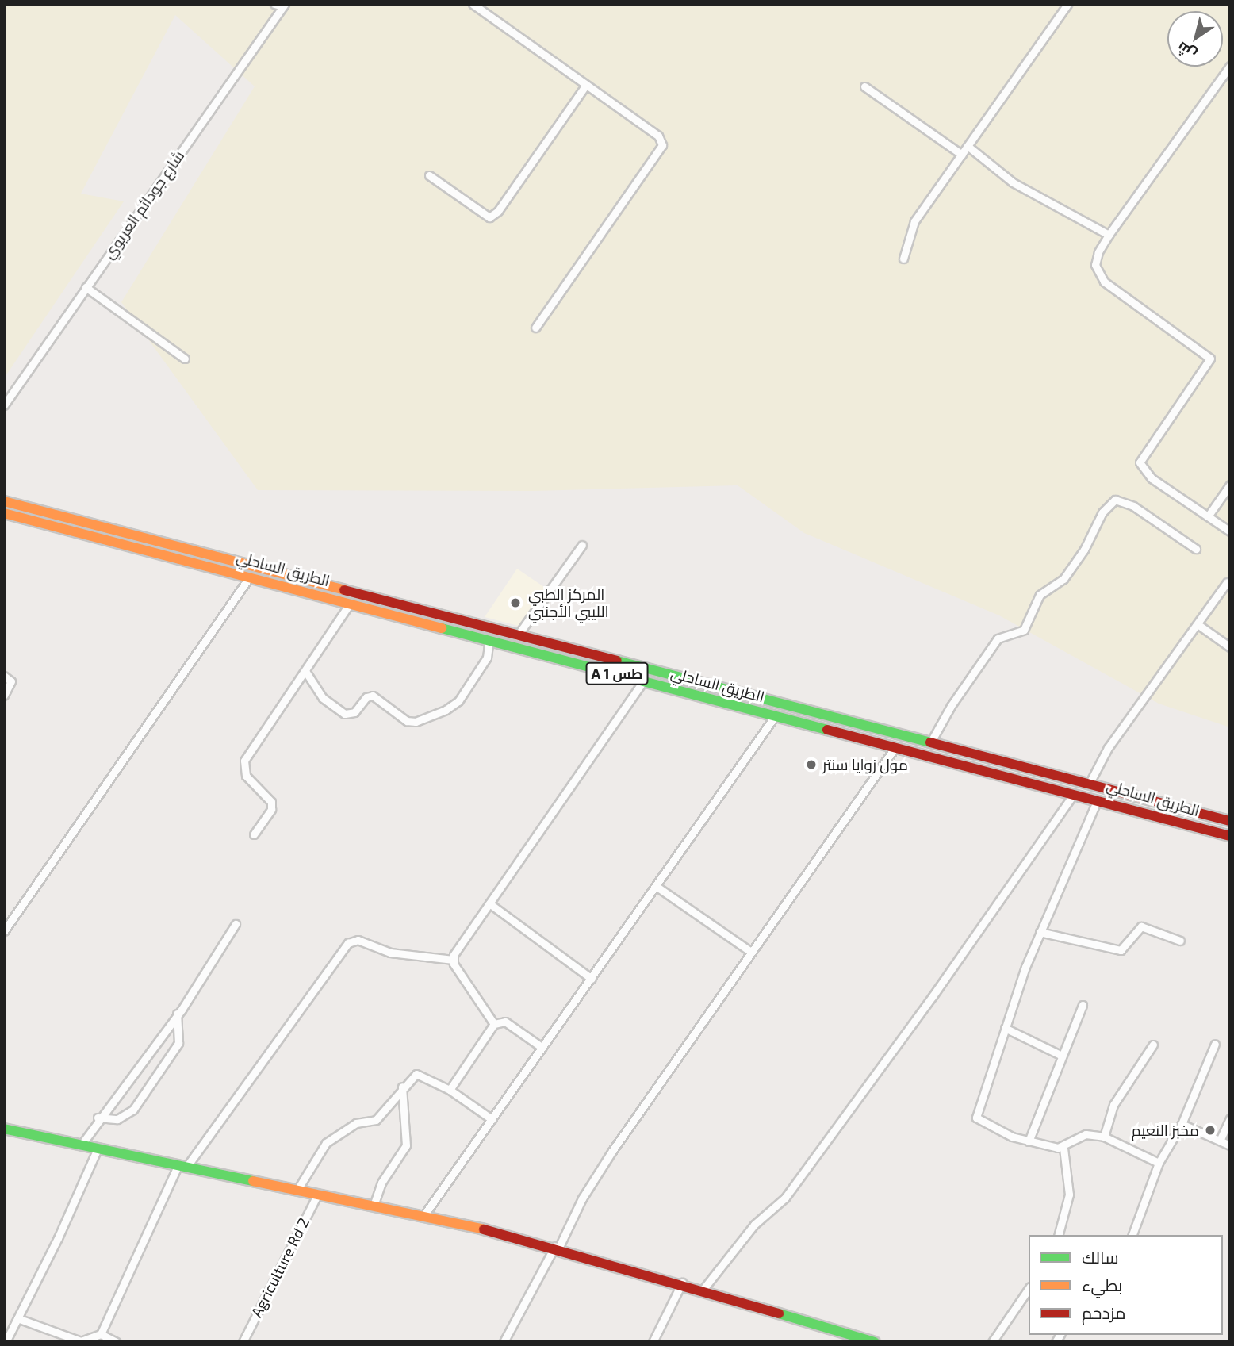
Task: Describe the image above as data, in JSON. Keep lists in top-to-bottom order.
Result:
{
  "streets": {
    "main road": ["الطريق الساحلي", "A 1 طس"],
    "street": ["شارع جودائم العريوي", "Agriculture Rd 2"]
  },
  "places": ["المركز الطبي الليبي الأجنبي", "مول زوايا سنتر", "مخبز النعيم"],
  "legend": ["سالك", "بطيء", "مزدحم"],
  "north": "bottom left"
}
